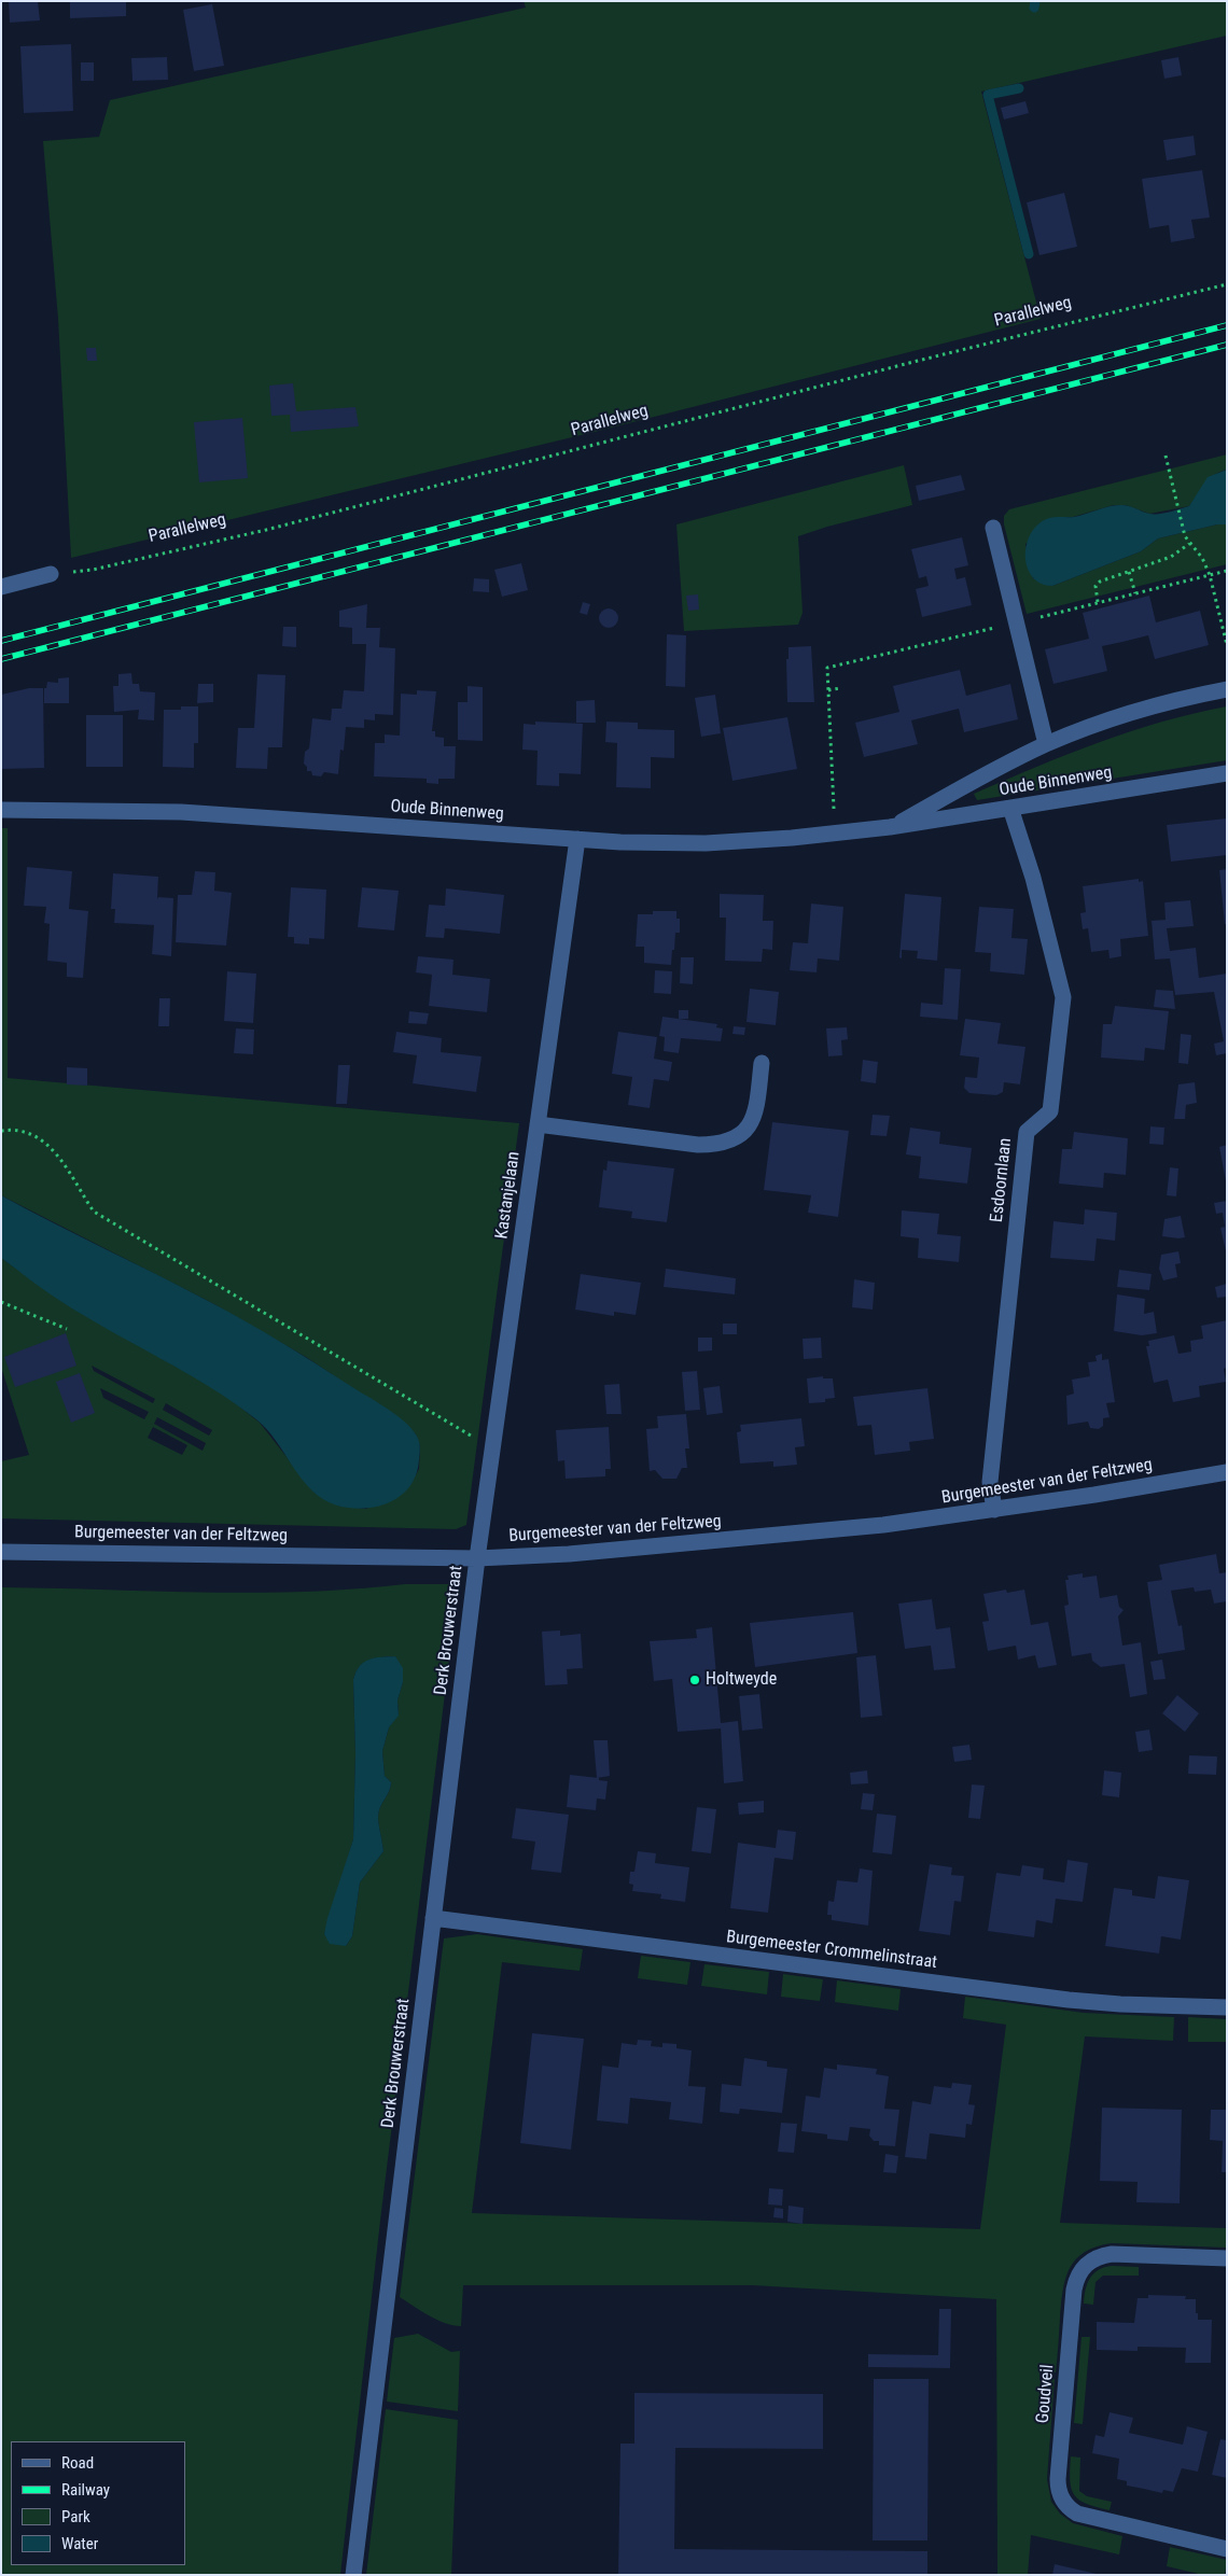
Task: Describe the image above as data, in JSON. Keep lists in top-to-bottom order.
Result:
{
  "streets": {
    "street": [
      "Oude Binnenweg",
      "Esdoornlaan",
      "Kastanjelaan",
      "Burgemeester van der Feltzweg",
      "Derk Brouwerstraat",
      "Burgemeester Crommelinstraat",
      "Goudveil"
    ],
    "path": ["Parallelweg"]
  },
  "crossings": [
    ["Oude Binnenweg", "Esdoornlaan"],
    ["Oude Binnenweg", "Kastanjelaan"],
    ["Esdoornlaan", "Burgemeester van der Feltzweg"],
    ["Kastanjelaan", "Burgemeester van der Feltzweg"],
    ["Kastanjelaan", "Derk Brouwerstraat"],
    ["Burgemeester van der Feltzweg", "Derk Brouwerstraat"],
    ["Derk Brouwerstraat", "Burgemeester Crommelinstraat"]
  ],
  "places": ["Holtweyde"],
  "legend": [
    "Road",
    "Railway",
    "Park",
    "Water"
  ]
}
